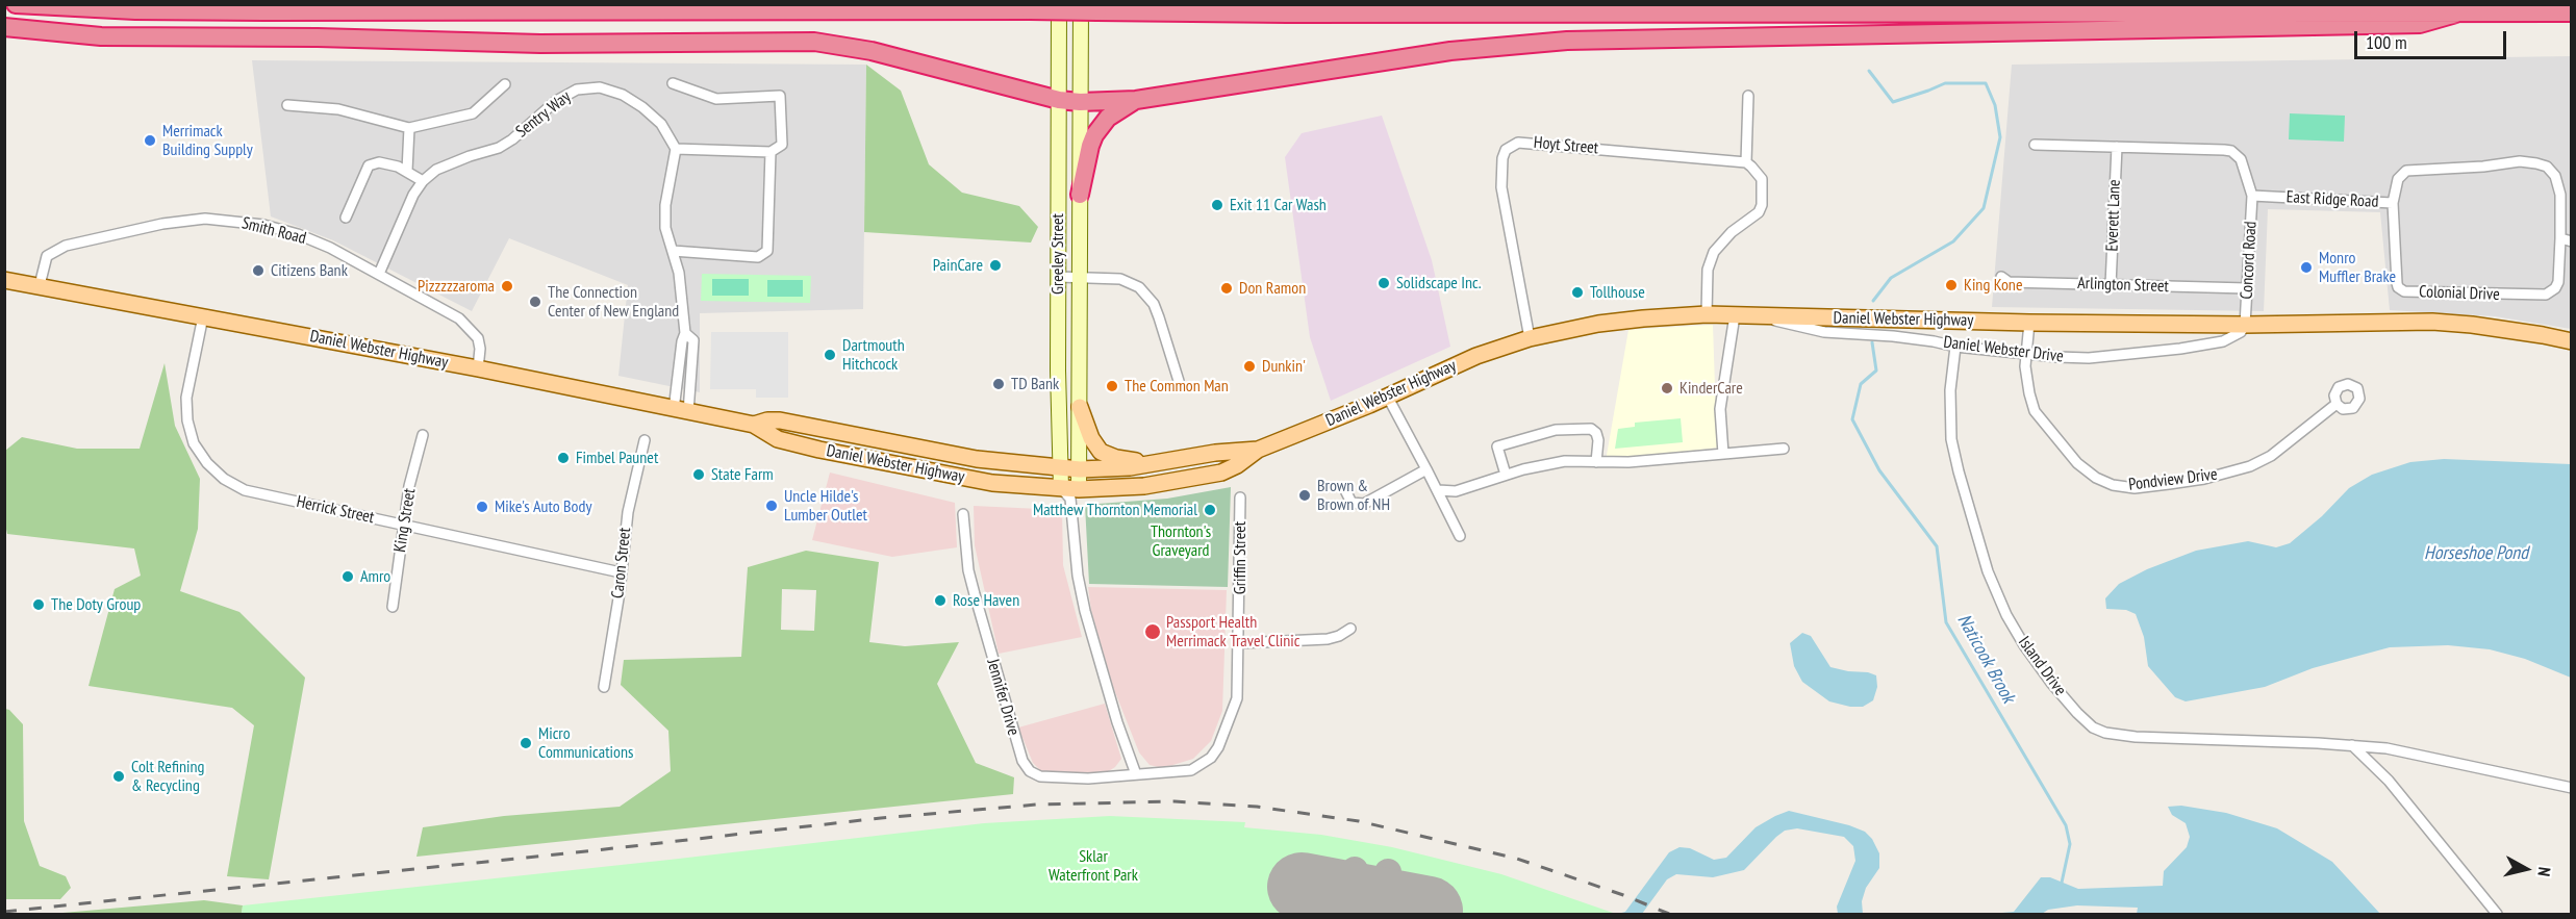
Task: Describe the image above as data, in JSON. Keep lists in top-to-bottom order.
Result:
{
  "streets": {
    "main road": ["Greeley Street", "Daniel Webster Highway"],
    "street": [
      "Sentry Way",
      "Hoyt Street",
      "East Ridge Road",
      "Everett Lane",
      "Smith Road",
      "Concord Road",
      "Arlington Street",
      "Colonial Drive",
      "Daniel Webster Drive",
      "Pondview Drive",
      "Herrick Street",
      "King Street",
      "Griffin Street",
      "Caron Street",
      "Island Drive",
      "Jennifer Drive"
    ]
  },
  "crossings": [
    ["Sentry Way", "Smith Road"],
    ["Hoyt Street", "Daniel Webster Highway"],
    ["East Ridge Road", "Concord Road"],
    ["East Ridge Road", "Colonial Drive"],
    ["Everett Lane", "Arlington Street"],
    ["Smith Road", "Daniel Webster Highway"],
    ["Greeley Street", "Daniel Webster Highway"],
    ["Greeley Street", "Griffin Street"],
    ["Greeley Street", "Jennifer Drive"],
    ["Concord Road", "Arlington Street"],
    ["Concord Road", "Daniel Webster Highway"],
    ["Concord Road", "Daniel Webster Drive"],
    ["Daniel Webster Highway", "Daniel Webster Drive"],
    ["Daniel Webster Highway", "Pondview Drive"],
    ["Daniel Webster Highway", "Herrick Street"],
    ["Daniel Webster Drive", "Pondview Drive"],
    ["Daniel Webster Drive", "Island Drive"],
    ["Herrick Street", "King Street"],
    ["Herrick Street", "Caron Street"],
    ["Griffin Street", "Jennifer Drive"]
  ],
  "water": ["Horseshoe Pond", "Naticook Brook"],
  "parks": ["Thornton's Graveyard", "Sklar Waterfront Park"],
  "places": [
    "Merrimack Building Supply",
    "Exit 11 Car Wash",
    "PainCare",
    "Monro Muffler Brake",
    "Citizens Bank",
    "Solidscape Inc.",
    "King Kone",
    "Pizzzzzaroma",
    "Don Ramon",
    "Tollhouse",
    "The Connection Center of New England",
    "Dartmouth Hitchcock",
    "Dunkin'",
    "TD Bank",
    "The Common Man",
    "KinderCare",
    "Fimbel Paunet",
    "State Farm",
    "Brown & Brown of NH",
    "Uncle Hilde's Lumber Outlet",
    "Mike's Auto Body",
    "Matthew Thornton Memorial",
    "Amro",
    "Rose Haven",
    "The Doty Group",
    "Passport Health Merrimack Travel Clinic",
    "Micro Communications",
    "Colt Refining & Recycling"
  ],
  "scale_bar": "100 m",
  "north": "right"
}
